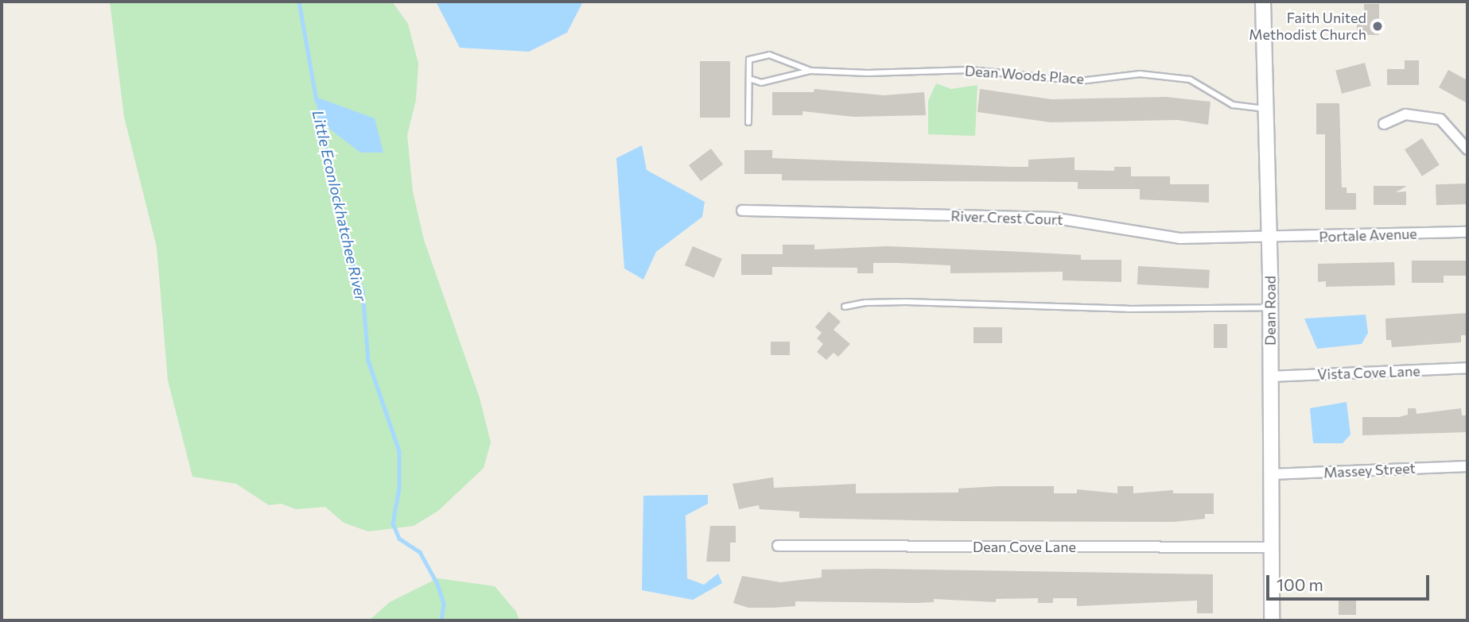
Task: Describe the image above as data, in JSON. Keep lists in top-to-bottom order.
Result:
{
  "streets": {
    "main road": ["Dean Road"],
    "street": [
      "River Crest Court",
      "Portale Avenue",
      "Vista Cove Lane",
      "Massey Street",
      "Dean Cove Lane"
    ],
    "lane": ["Dean Woods Place"]
  },
  "crossings": [
    ["Dean Woods Place", "Dean Road"],
    ["River Crest Court", "Portale Avenue"],
    ["River Crest Court", "Dean Road"],
    ["Portale Avenue", "Dean Road"],
    ["Dean Road", "Vista Cove Lane"],
    ["Dean Road", "Massey Street"],
    ["Dean Road", "Dean Cove Lane"]
  ],
  "water": ["Little Econlockhatchee River"],
  "places": ["Faith United Methodist Church"],
  "scale_bar": "100 m"
}
